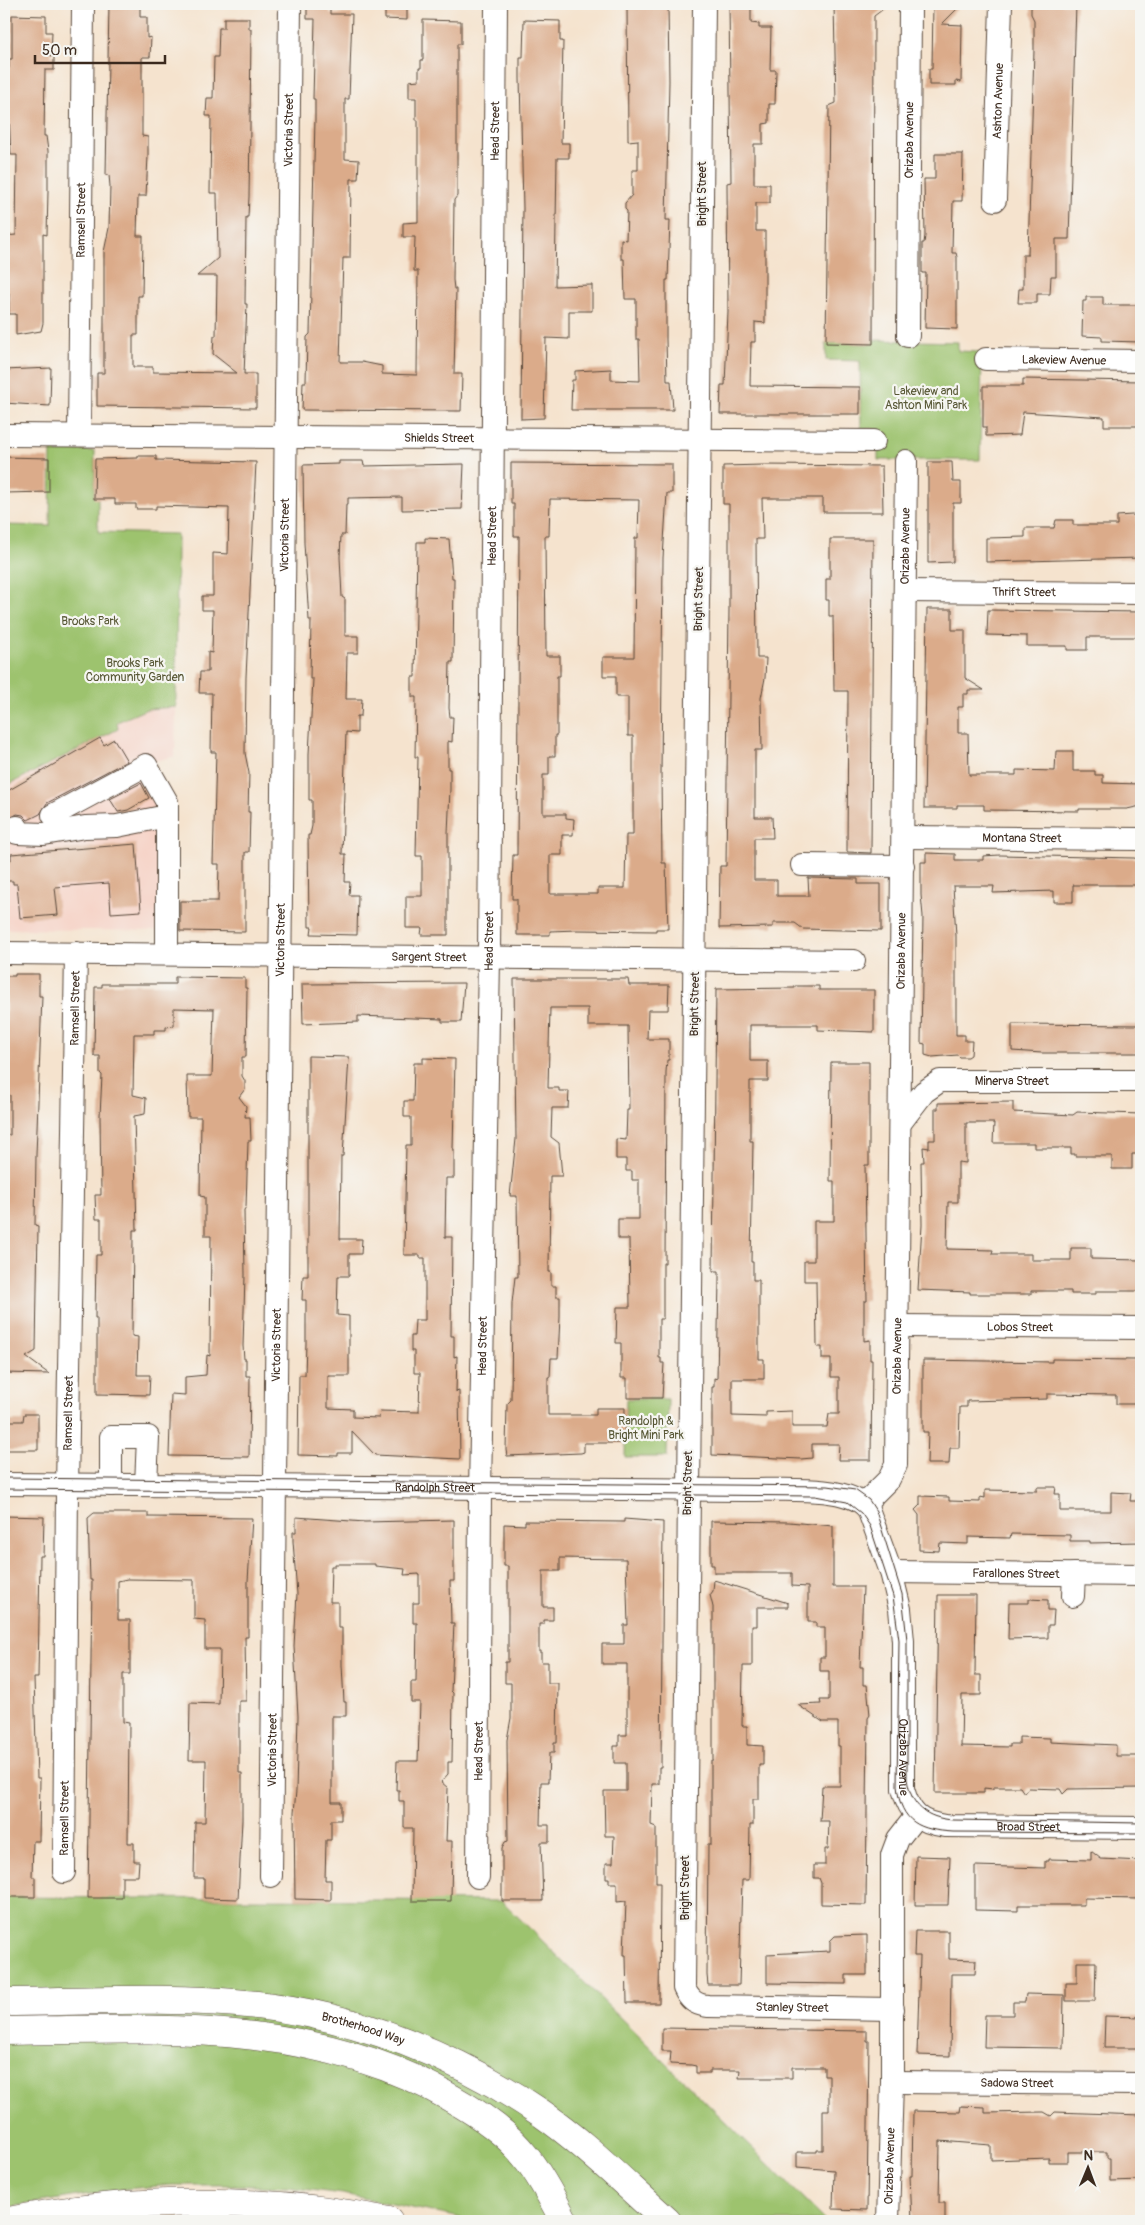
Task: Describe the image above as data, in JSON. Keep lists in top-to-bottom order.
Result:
{
  "streets": {
    "main road": ["Brotherhood Way"],
    "street": [
      "Ashton Avenue",
      "Victoria Street",
      "Head Street",
      "Orizaba Avenue",
      "Bright Street",
      "Ramsell Street",
      "Lakeview Avenue",
      "Shields Street",
      "Thrift Street",
      "Montana Street",
      "Sargent Street",
      "Minerva Street",
      "Lobos Street",
      "Randolph Street",
      "Farallones Street",
      "Broad Street",
      "Stanley Street",
      "Sadowa Street"
    ]
  },
  "crossings": [
    ["Victoria Street", "Shields Street"],
    ["Victoria Street", "Sargent Street"],
    ["Victoria Street", "Randolph Street"],
    ["Head Street", "Shields Street"],
    ["Head Street", "Sargent Street"],
    ["Head Street", "Randolph Street"],
    ["Orizaba Avenue", "Thrift Street"],
    ["Orizaba Avenue", "Montana Street"],
    ["Orizaba Avenue", "Minerva Street"],
    ["Orizaba Avenue", "Lobos Street"],
    ["Orizaba Avenue", "Randolph Street"],
    ["Orizaba Avenue", "Farallones Street"],
    ["Orizaba Avenue", "Broad Street"],
    ["Orizaba Avenue", "Stanley Street"],
    ["Orizaba Avenue", "Sadowa Street"],
    ["Bright Street", "Shields Street"],
    ["Bright Street", "Sargent Street"],
    ["Bright Street", "Randolph Street"],
    ["Bright Street", "Stanley Street"],
    ["Ramsell Street", "Shields Street"],
    ["Ramsell Street", "Sargent Street"],
    ["Ramsell Street", "Randolph Street"]
  ],
  "parks": [
    "Lakeview and Ashton Mini Park",
    "Brooks Park",
    "Brooks Park Community Garden",
    "Randolph & Bright Mini Park"
  ],
  "scale_bar": "50 m",
  "north": "top"
}
